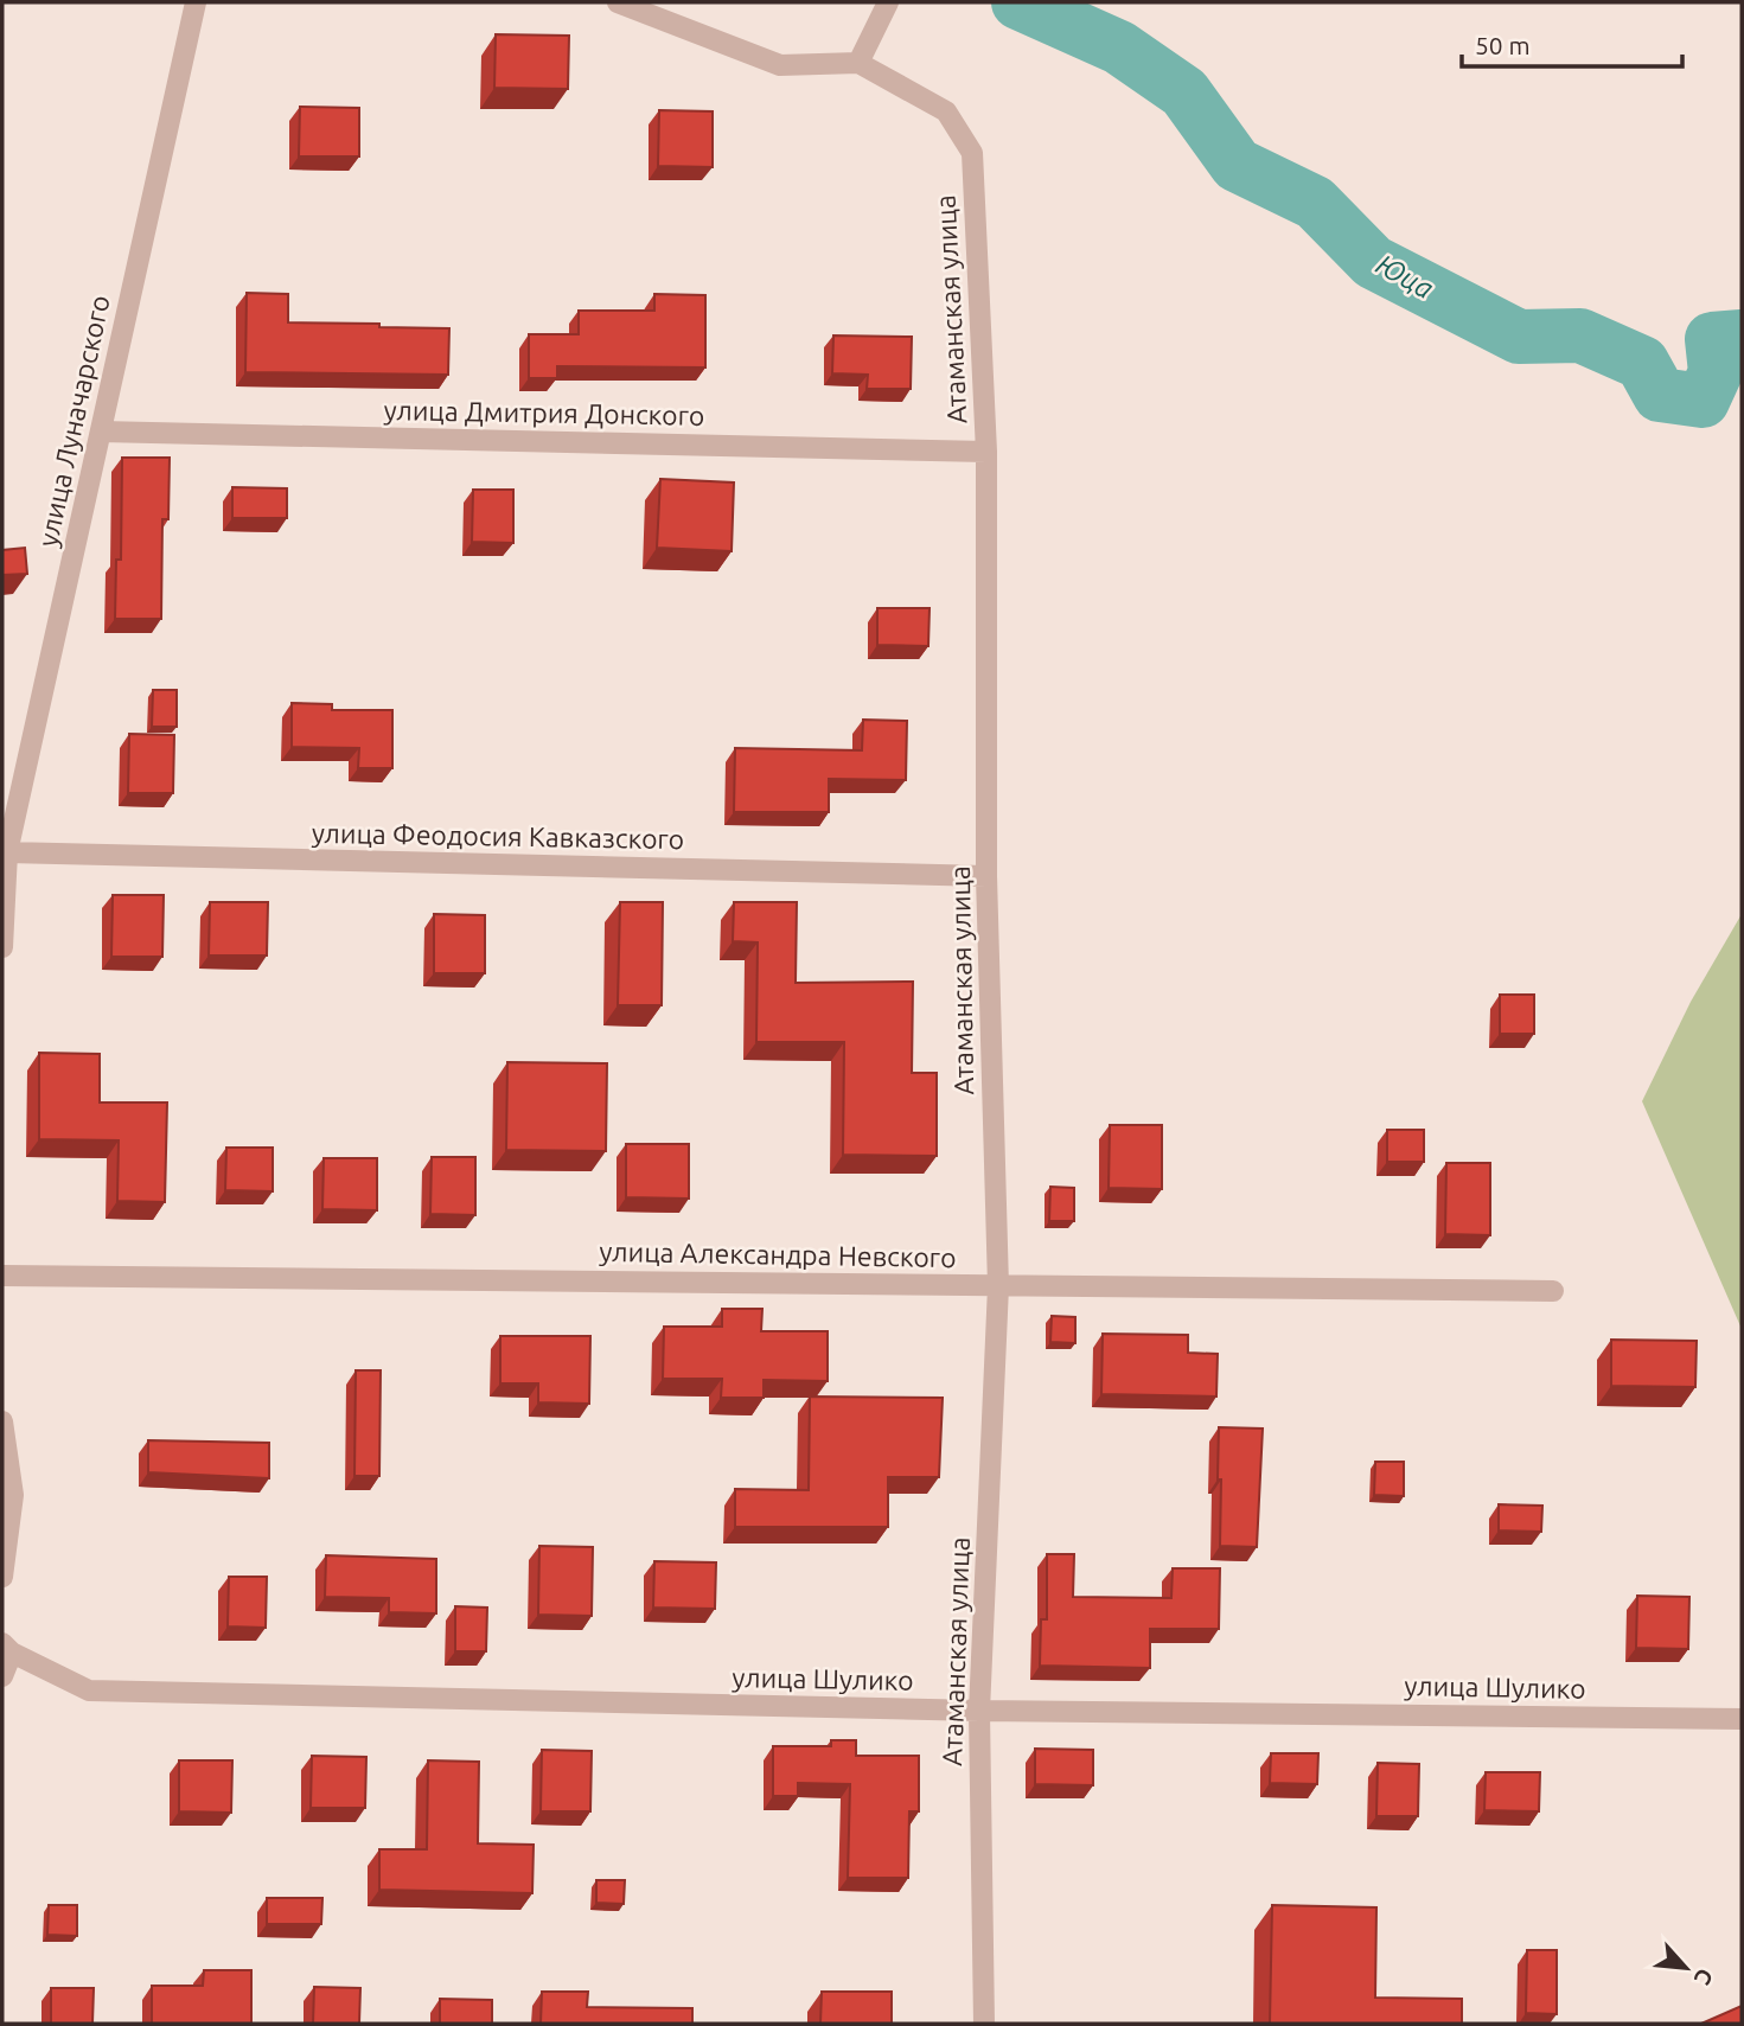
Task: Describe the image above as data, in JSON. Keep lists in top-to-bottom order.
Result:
{
  "streets": {
    "street": [
      "Атаманская улица",
      "улица Дмитрия Донского",
      "улица Луначарского",
      "улица Феодосия Кавказского",
      "улица Александра Невского",
      "улица Шулико"
    ]
  },
  "crossings": [
    ["Атаманская улица", "улица Дмитрия Донского"],
    ["Атаманская улица", "улица Феодосия Кавказского"],
    ["Атаманская улица", "улица Александра Невского"],
    ["Атаманская улица", "улица Шулико"],
    ["улица Дмитрия Донского", "улица Луначарского"],
    ["улица Луначарского", "улица Феодосия Кавказского"]
  ],
  "water": ["Юца"],
  "scale_bar": "50 m",
  "north": "bottom right"
}
